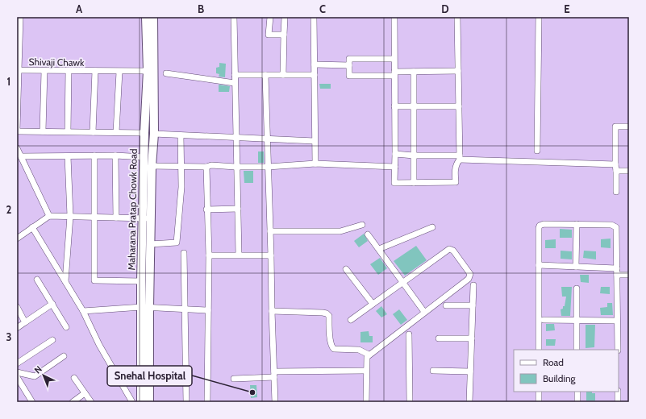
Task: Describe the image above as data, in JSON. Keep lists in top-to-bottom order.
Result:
{
  "streets": {
    "main road": ["Maharana Pratap Chowk Road"],
    "street": ["Shivaji Chawk"]
  },
  "crossings": [
    ["Shivaji Chawk", "Maharana Pratap Chowk Road"]
  ],
  "places": ["Snehal Hospital"],
  "legend": ["Road", "Building"],
  "north": "top left",
  "grid": {
    "columns": [
      "A",
      "B",
      "C",
      "D",
      "E"
    ],
    "rows": ["1", "2", "3"]
  }
}
